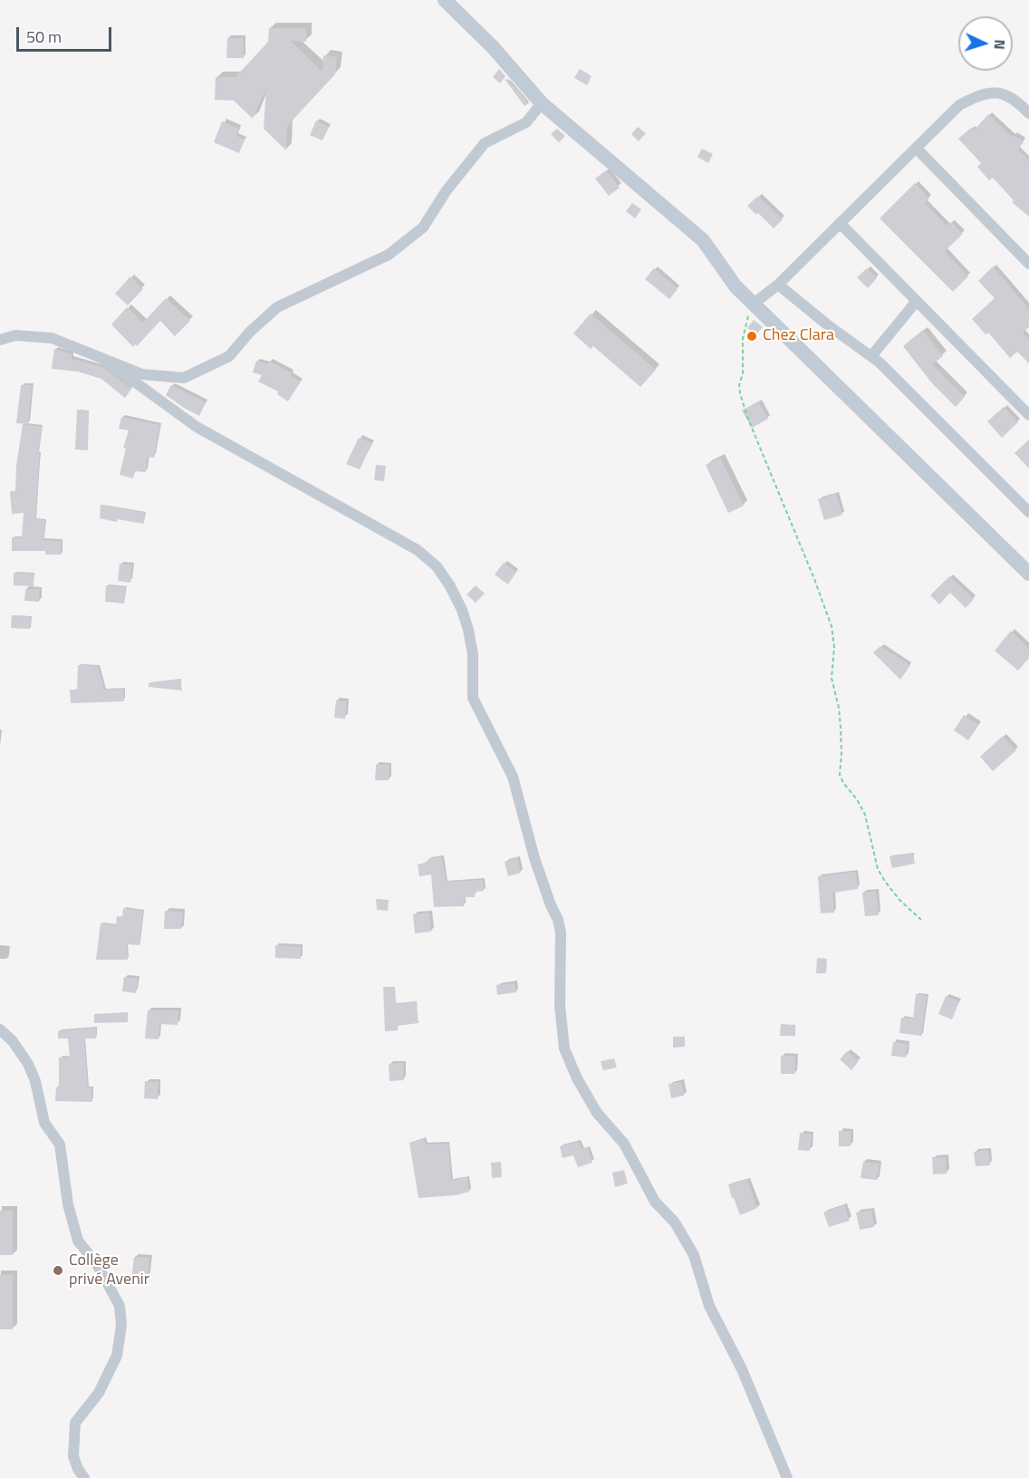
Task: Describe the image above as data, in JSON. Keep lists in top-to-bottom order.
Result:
{
  "places": ["Chez Clara", "Collège privé Avenir"],
  "scale_bar": "50 m",
  "north": "right"
}
